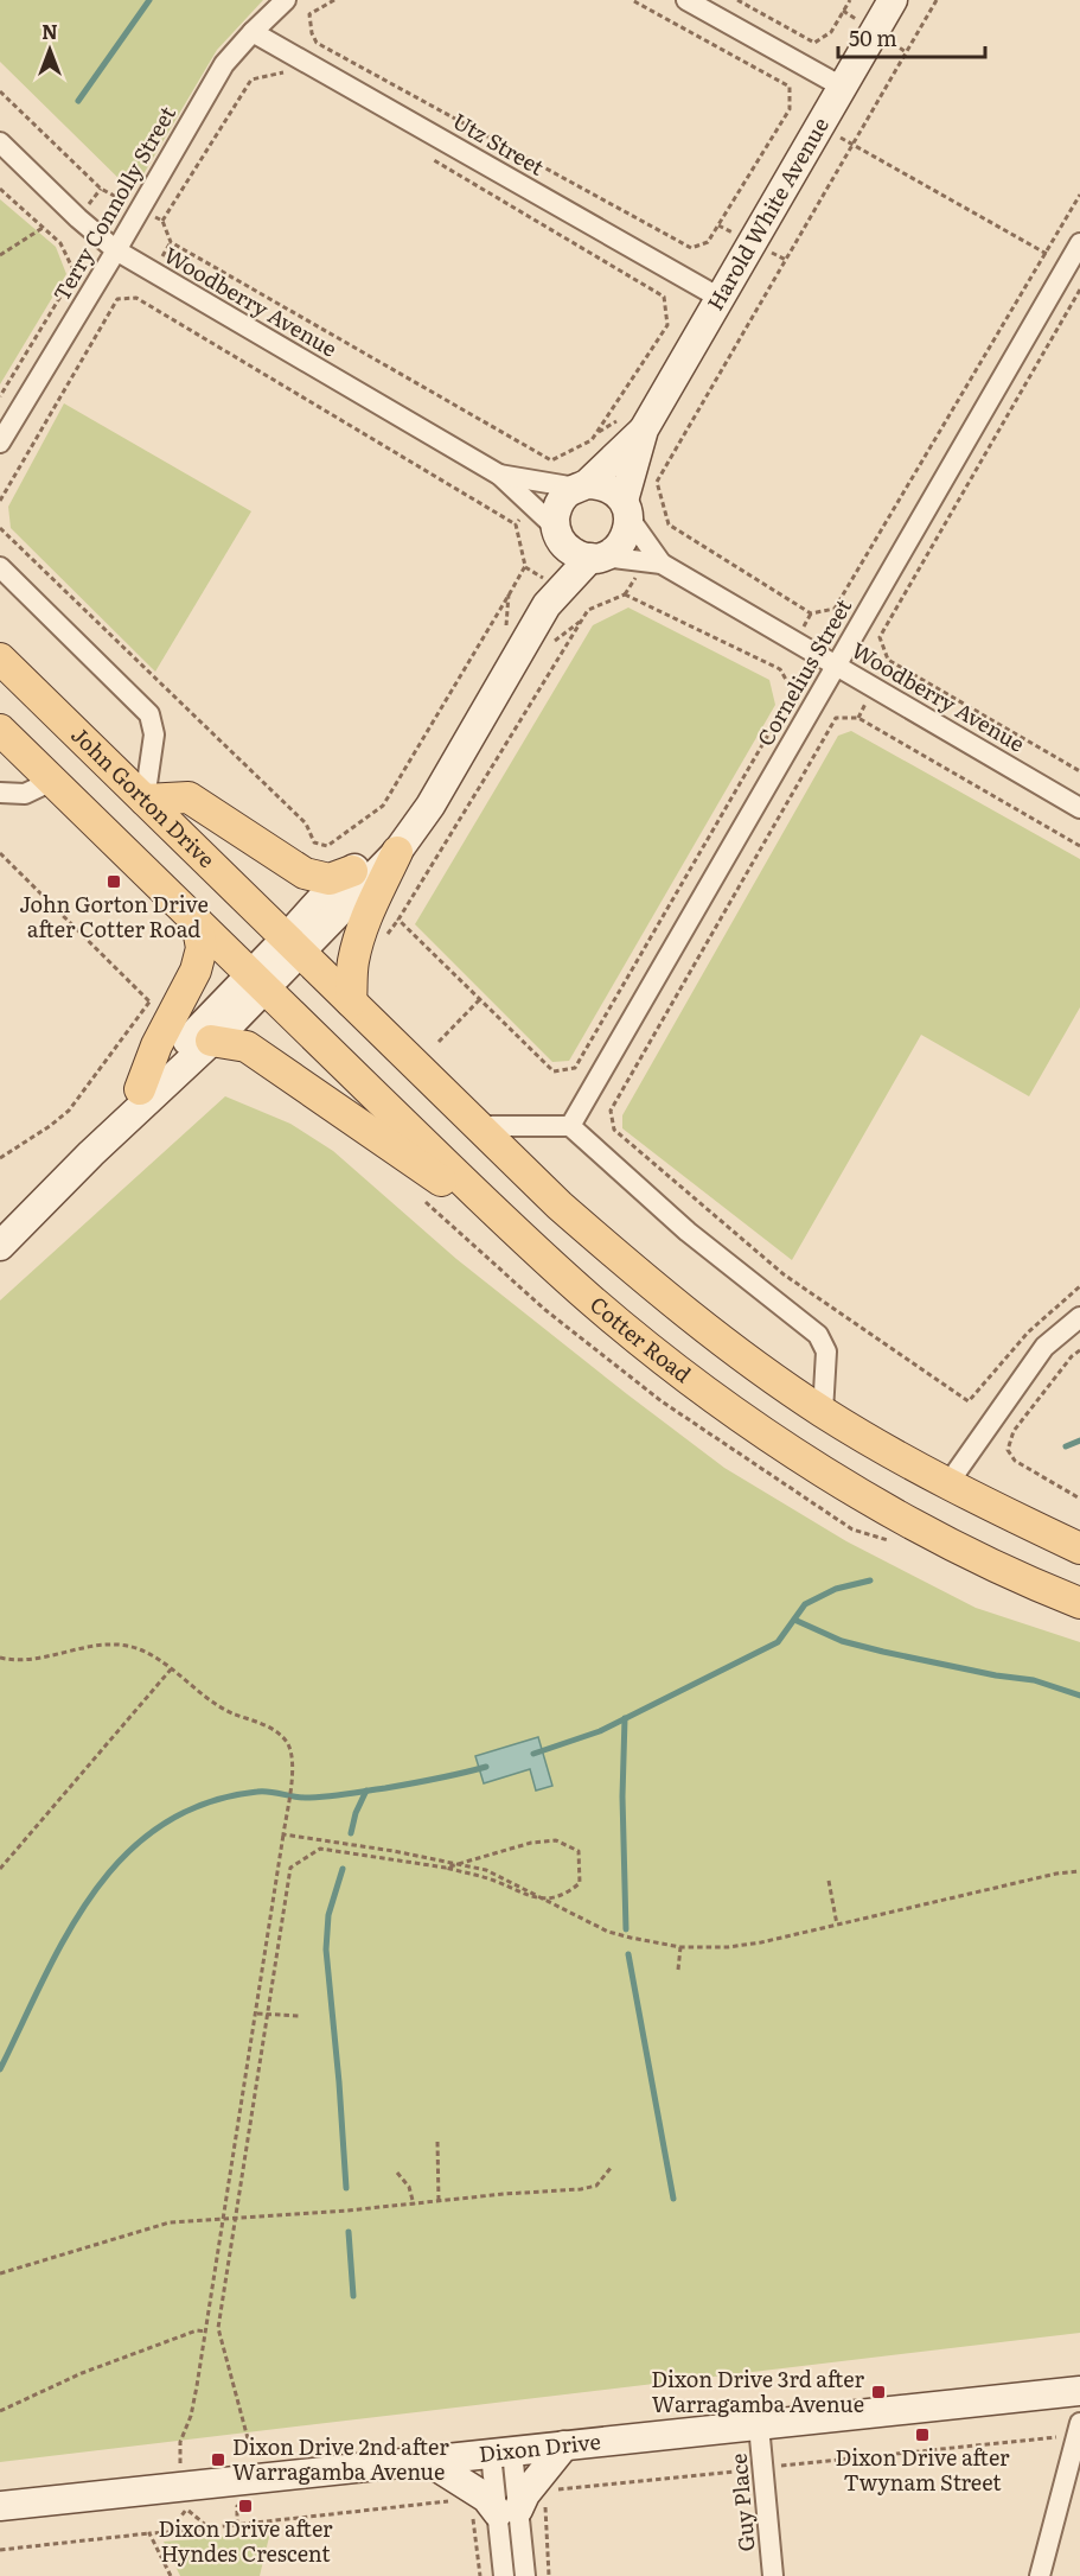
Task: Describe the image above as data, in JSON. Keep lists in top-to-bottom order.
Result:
{
  "streets": {
    "main road": [
      "Harold White Avenue",
      "John Gorton Drive",
      "Cotter Road",
      "Dixon Drive"
    ],
    "street": [
      "Utz Street",
      "Terry Connolly Street",
      "Woodberry Avenue",
      "Cornelius Street",
      "Guy Place"
    ]
  },
  "crossings": [
    ["Utz Street", "Terry Connolly Street"],
    ["Utz Street", "Harold White Avenue"],
    ["Terry Connolly Street", "Woodberry Avenue"],
    ["Harold White Avenue", "Woodberry Avenue"],
    ["Woodberry Avenue", "Cornelius Street"],
    ["Dixon Drive", "Guy Place"]
  ],
  "places": {
    "transit": [
      "John Gorton Drive after Cotter Road",
      "Dixon Drive 3rd after Warragamba Avenue",
      "Dixon Drive after Twynam Street",
      "Dixon Drive 2nd after Warragamba Avenue",
      "Dixon Drive after Hyndes Crescent"
    ]
  },
  "scale_bar": "50 m",
  "north": "top"
}
